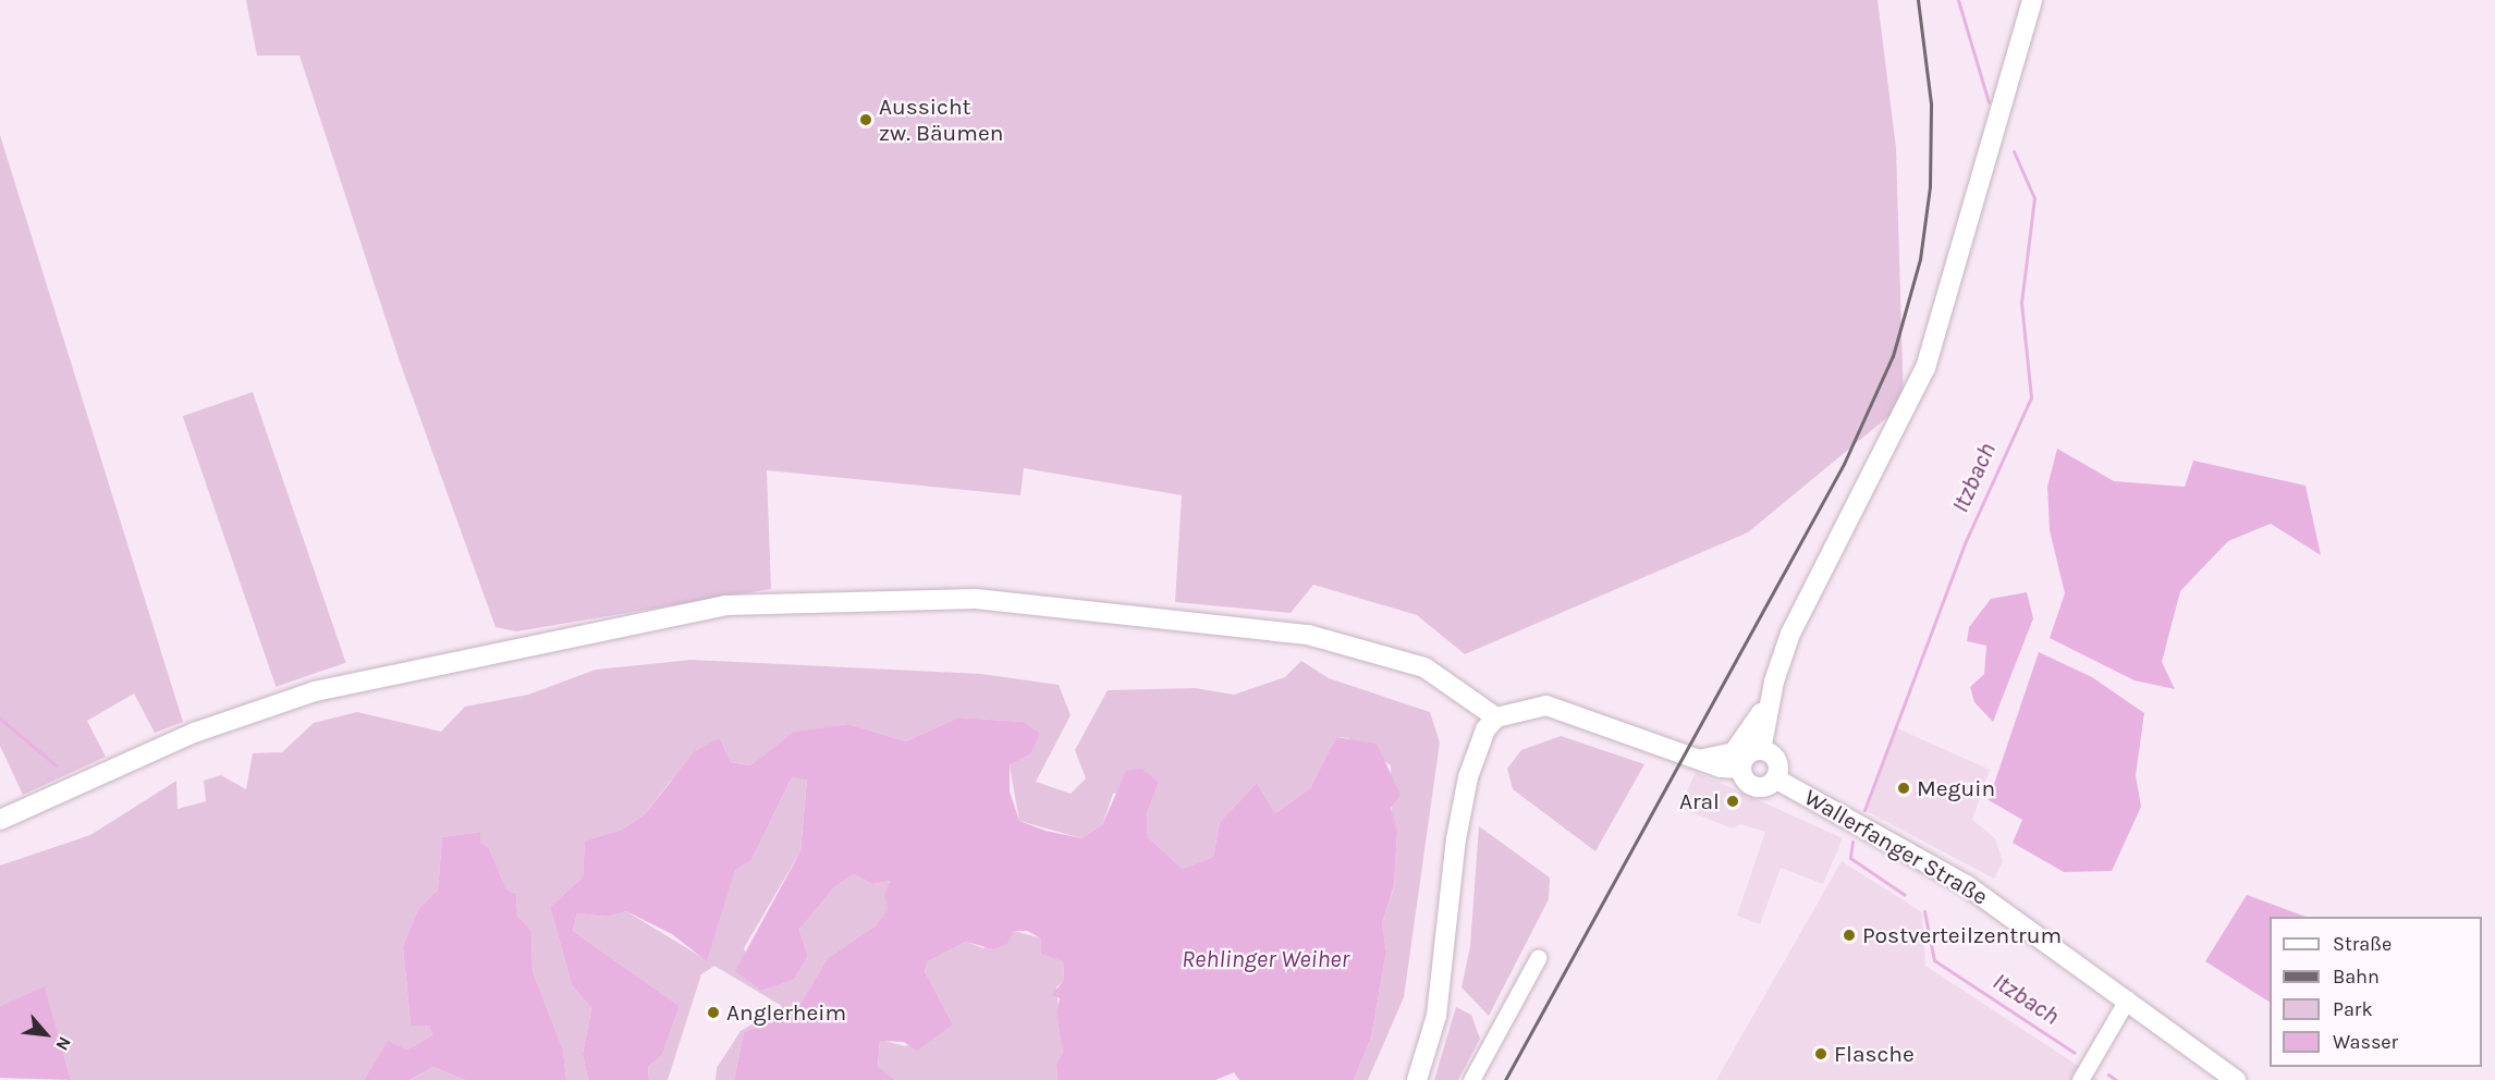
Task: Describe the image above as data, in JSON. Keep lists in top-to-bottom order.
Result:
{
  "streets": {
    "main road": ["Wallerfanger Straße"]
  },
  "water": ["Itzbach", "Rehlinger Weiher"],
  "places": [
    "Aussicht zw. Bäumen",
    "Meguin",
    "Aral",
    "Postverteilzentrum",
    "Anglerheim",
    "Flasche"
  ],
  "legend": [
    "Straße",
    "Bahn",
    "Park",
    "Wasser"
  ],
  "north": "bottom right"
}
